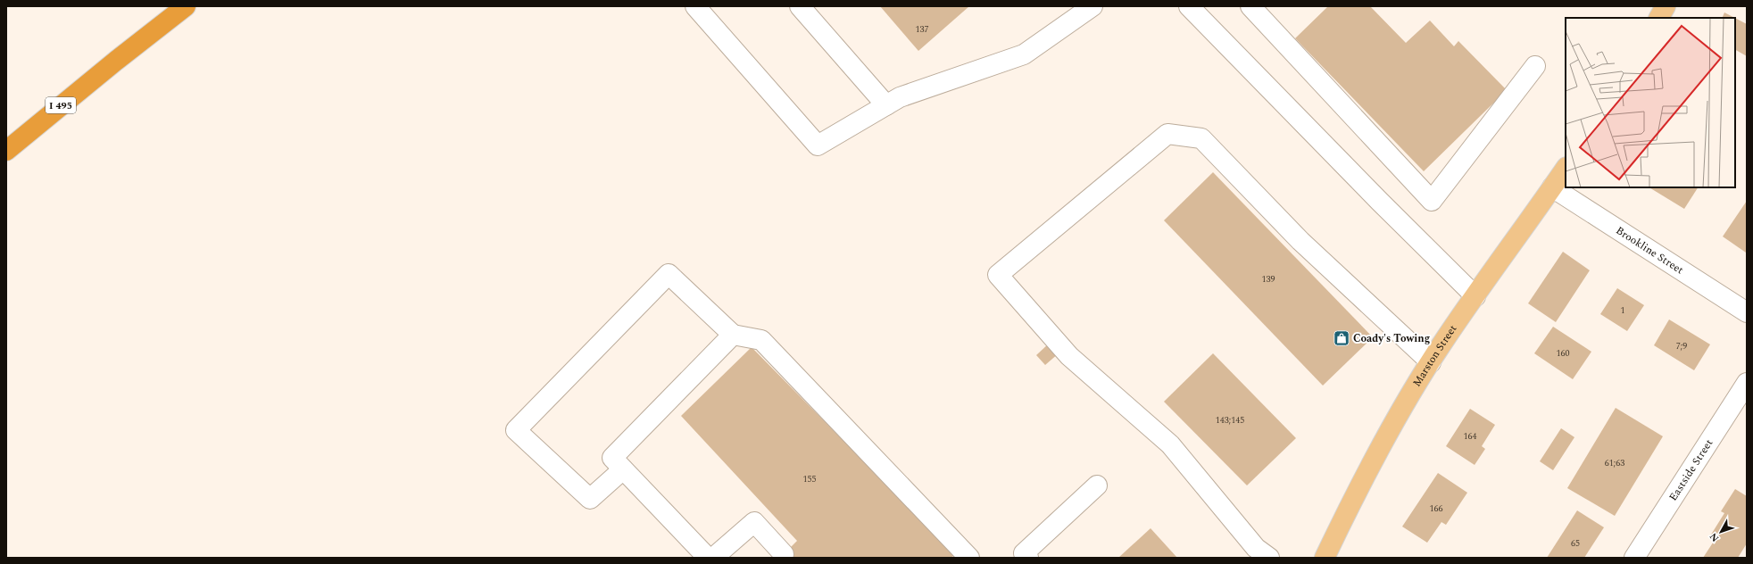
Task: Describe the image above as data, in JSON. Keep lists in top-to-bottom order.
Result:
{
  "streets": {
    "highway": ["I 495"],
    "main road": ["Marston Street"],
    "street": ["Brookline Street", "Eastside Street"]
  },
  "crossings": [
    ["Brookline Street", "Marston Street"]
  ],
  "places": {
    "shop": ["Coady's Towing"]
  },
  "house_numbers": [
    "137",
    "139",
    "1",
    "7;9",
    "160",
    "143;145",
    "164",
    "61;63",
    "155",
    "166",
    "65"
  ],
  "north": "bottom left"
}
